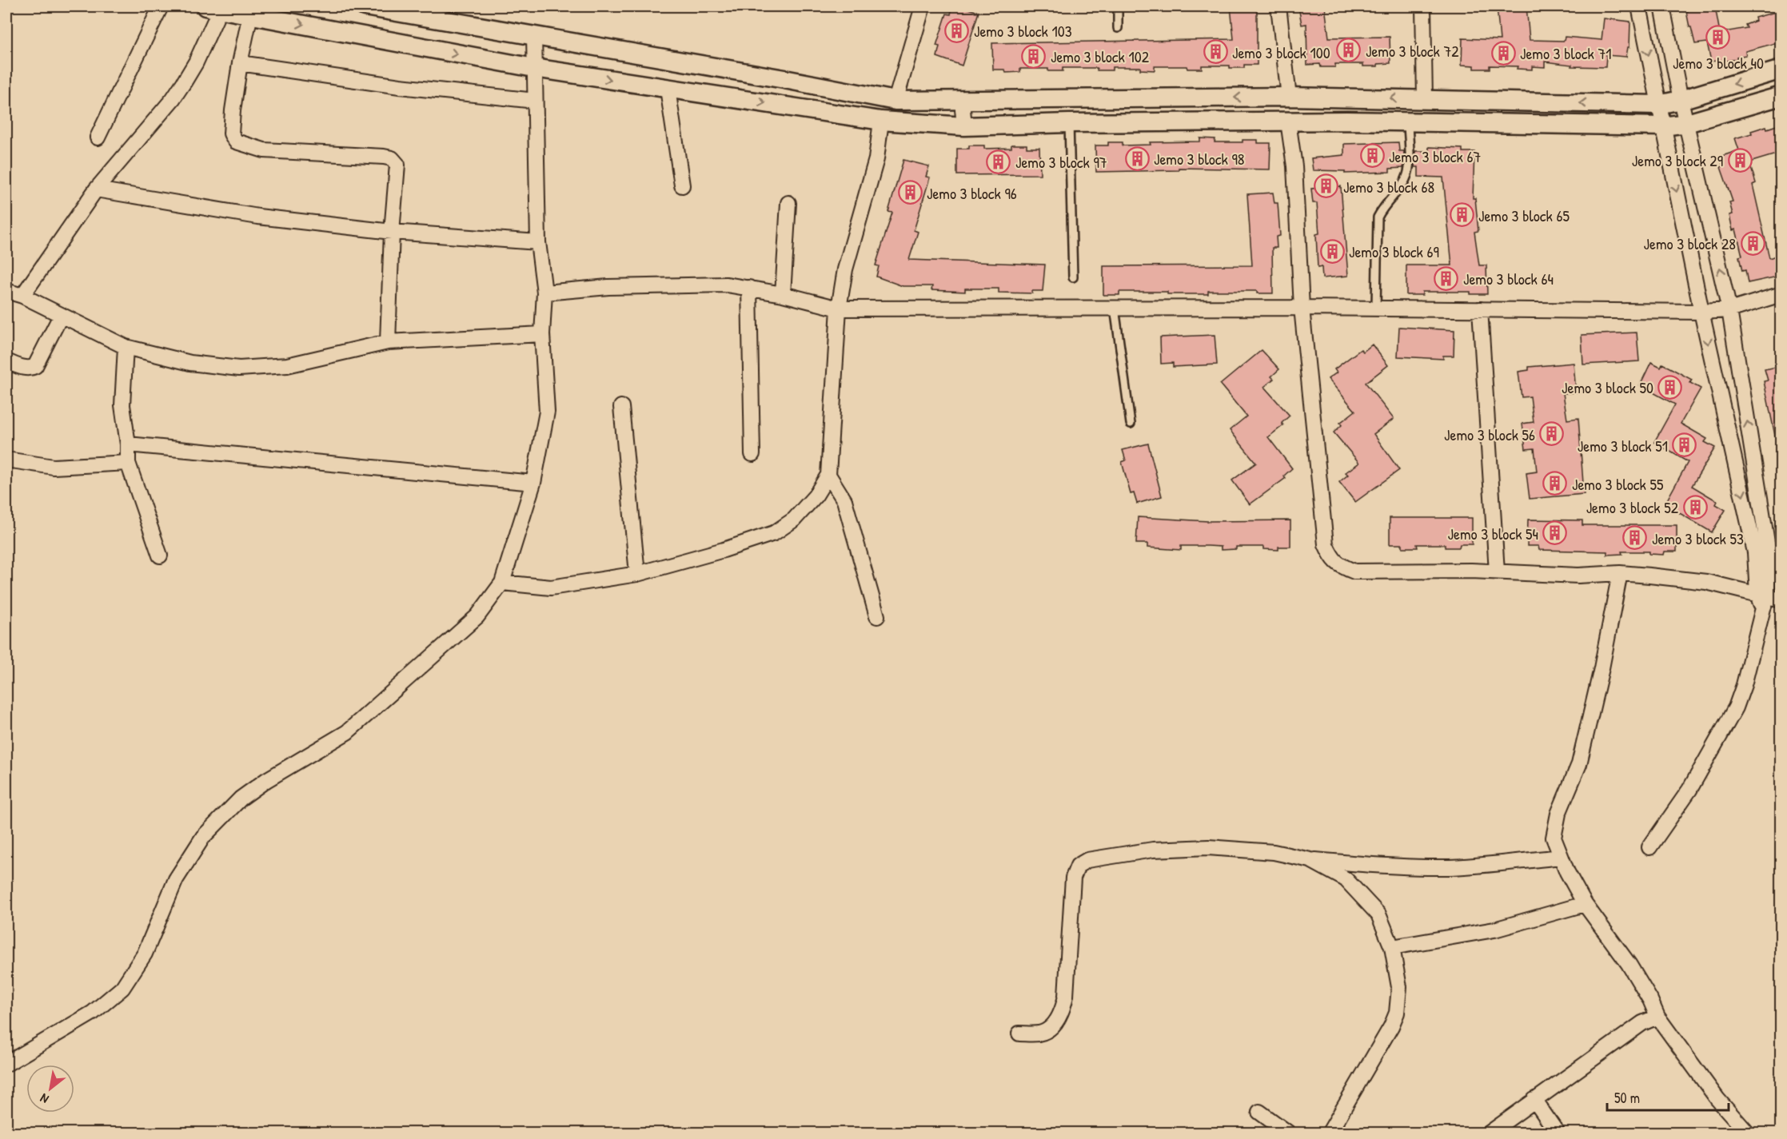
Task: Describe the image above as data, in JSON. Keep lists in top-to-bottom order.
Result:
{
  "places": {
    "building": [
      "Jemo 3 block 103",
      "Jemo 3 block 40",
      "Jemo 3 block 72",
      "Jemo 3 block 100",
      "Jemo 3 block 71",
      "Jemo 3 block 102",
      "Jemo 3 block 67",
      "Jemo 3 block 98",
      "Jemo 3 block 29",
      "Jemo 3 block 97",
      "Jemo 3 block 68",
      "Jemo 3 block 96",
      "Jemo 3 block 65",
      "Jemo 3 block 28",
      "Jemo 3 block 69",
      "Jemo 3 block 64",
      "Jemo 3 block 50",
      "Jemo 3 block 56",
      "Jemo 3 block 51",
      "Jemo 3 block 55",
      "Jemo 3 block 52",
      "Jemo 3 block 54",
      "Jemo 3 block 53"
    ]
  },
  "scale_bar": "50 m",
  "north": "bottom left"
}
